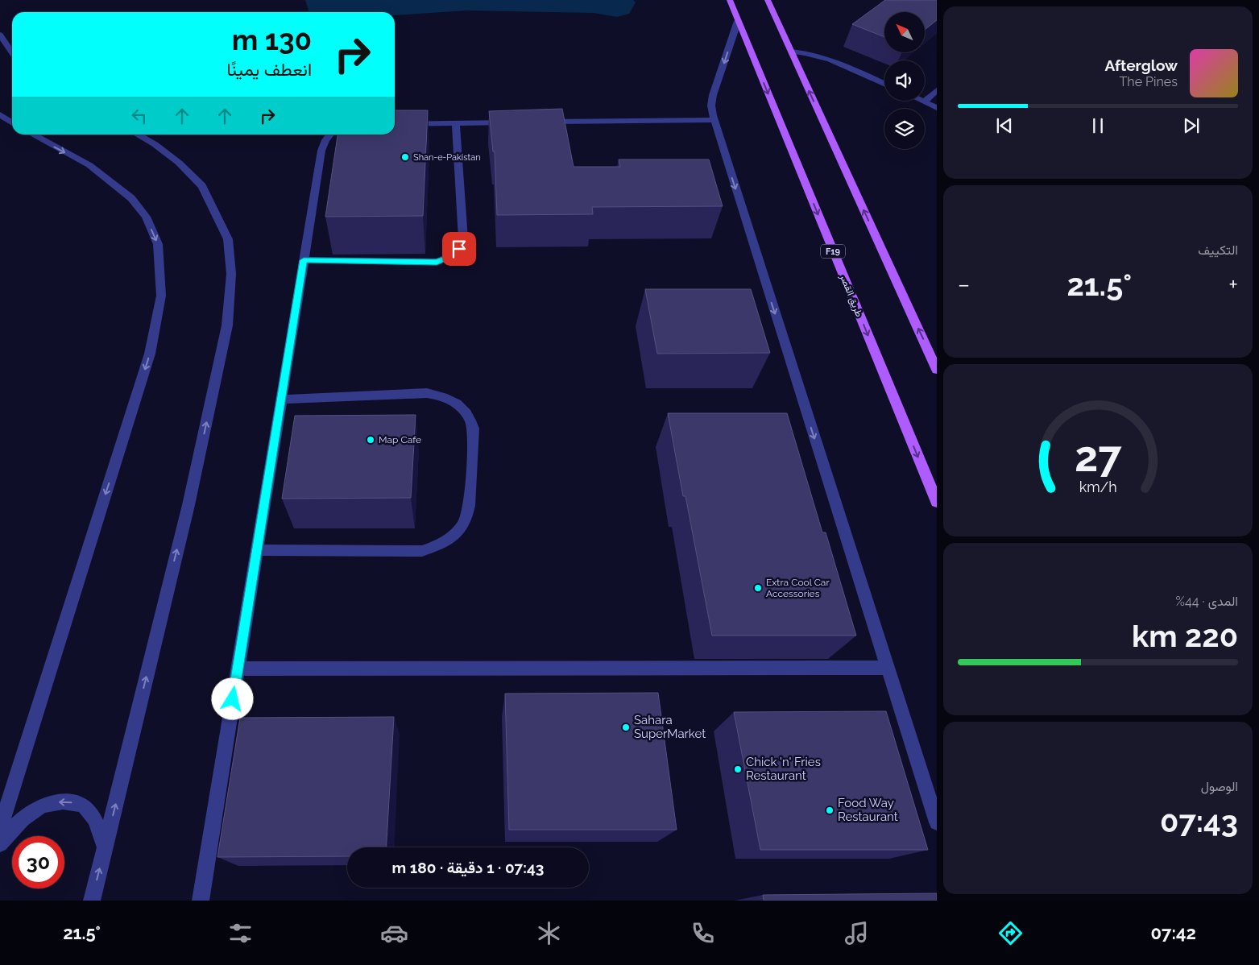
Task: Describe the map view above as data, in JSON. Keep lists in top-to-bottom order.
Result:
{
  "streets": {
    "main road": ["F19", "طريق القصر"]
  },
  "places": [
    "Shan-e-Pakistan",
    "Map Cafe",
    "Extra Cool Car Accessories",
    "Sahara SuperMarket",
    "Chick 'n' Fries Restaurant",
    "Food Way Restaurant"
  ],
  "north": "top left",
  "page": {
    "turn": ["130 m", "انعطف يمينًا"],
    "song": ["Afterglow", "The Pines"],
    "tile": [
      "التكييف",
      ["المدى · 44%", "220 km"],
      ["الوصول", "07:43"]
    ],
    "heat": ["−", "21.5°", "+"],
    "limit": "30",
    "trip": "07:43 · 1 دقيقة · 180 m",
    "tabs": ["07:42", "21.5°"],
    "gauge": ["27", "km/h"]
  }
}
